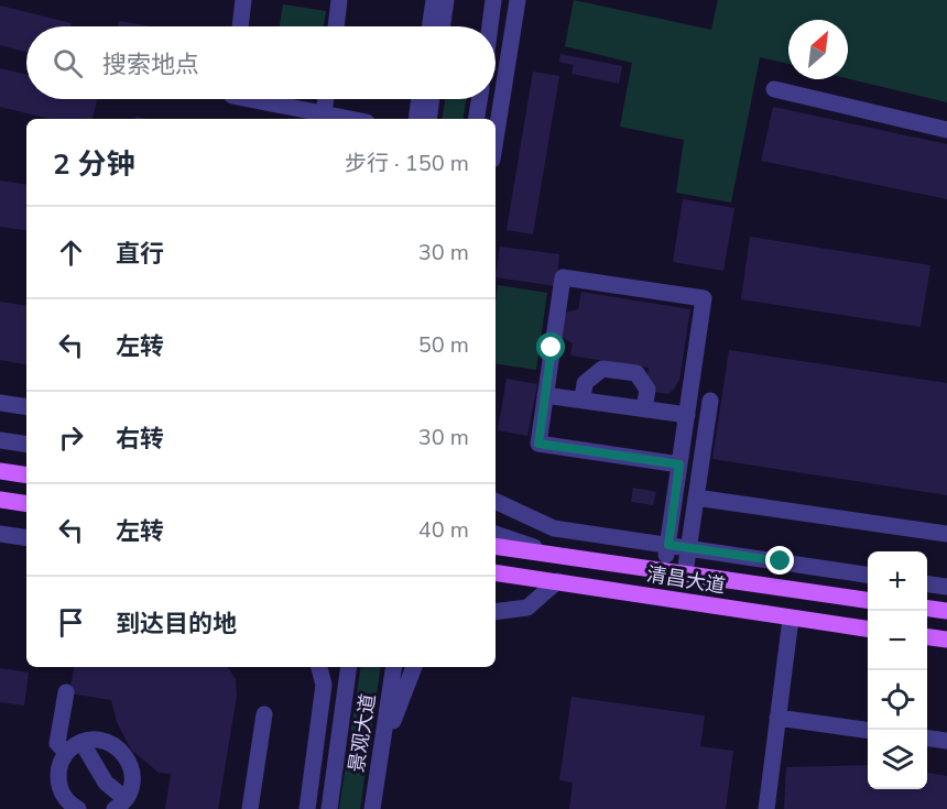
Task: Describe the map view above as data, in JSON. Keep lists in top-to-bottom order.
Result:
{
  "streets": {
    "main road": ["清昌大道"],
    "street": ["景观大道"]
  },
  "north": "top right",
  "page": {
    "search": "搜索地点",
    "heading": ["2 分钟", "步行 · 150 m"],
    "list": [
      ["直行", "30 m"],
      ["左转", "50 m"],
      ["右转", "30 m"],
      ["左转", "40 m"],
      "到达目的地"
    ],
    "map_buttons": ["+", "−"]
  }
}
